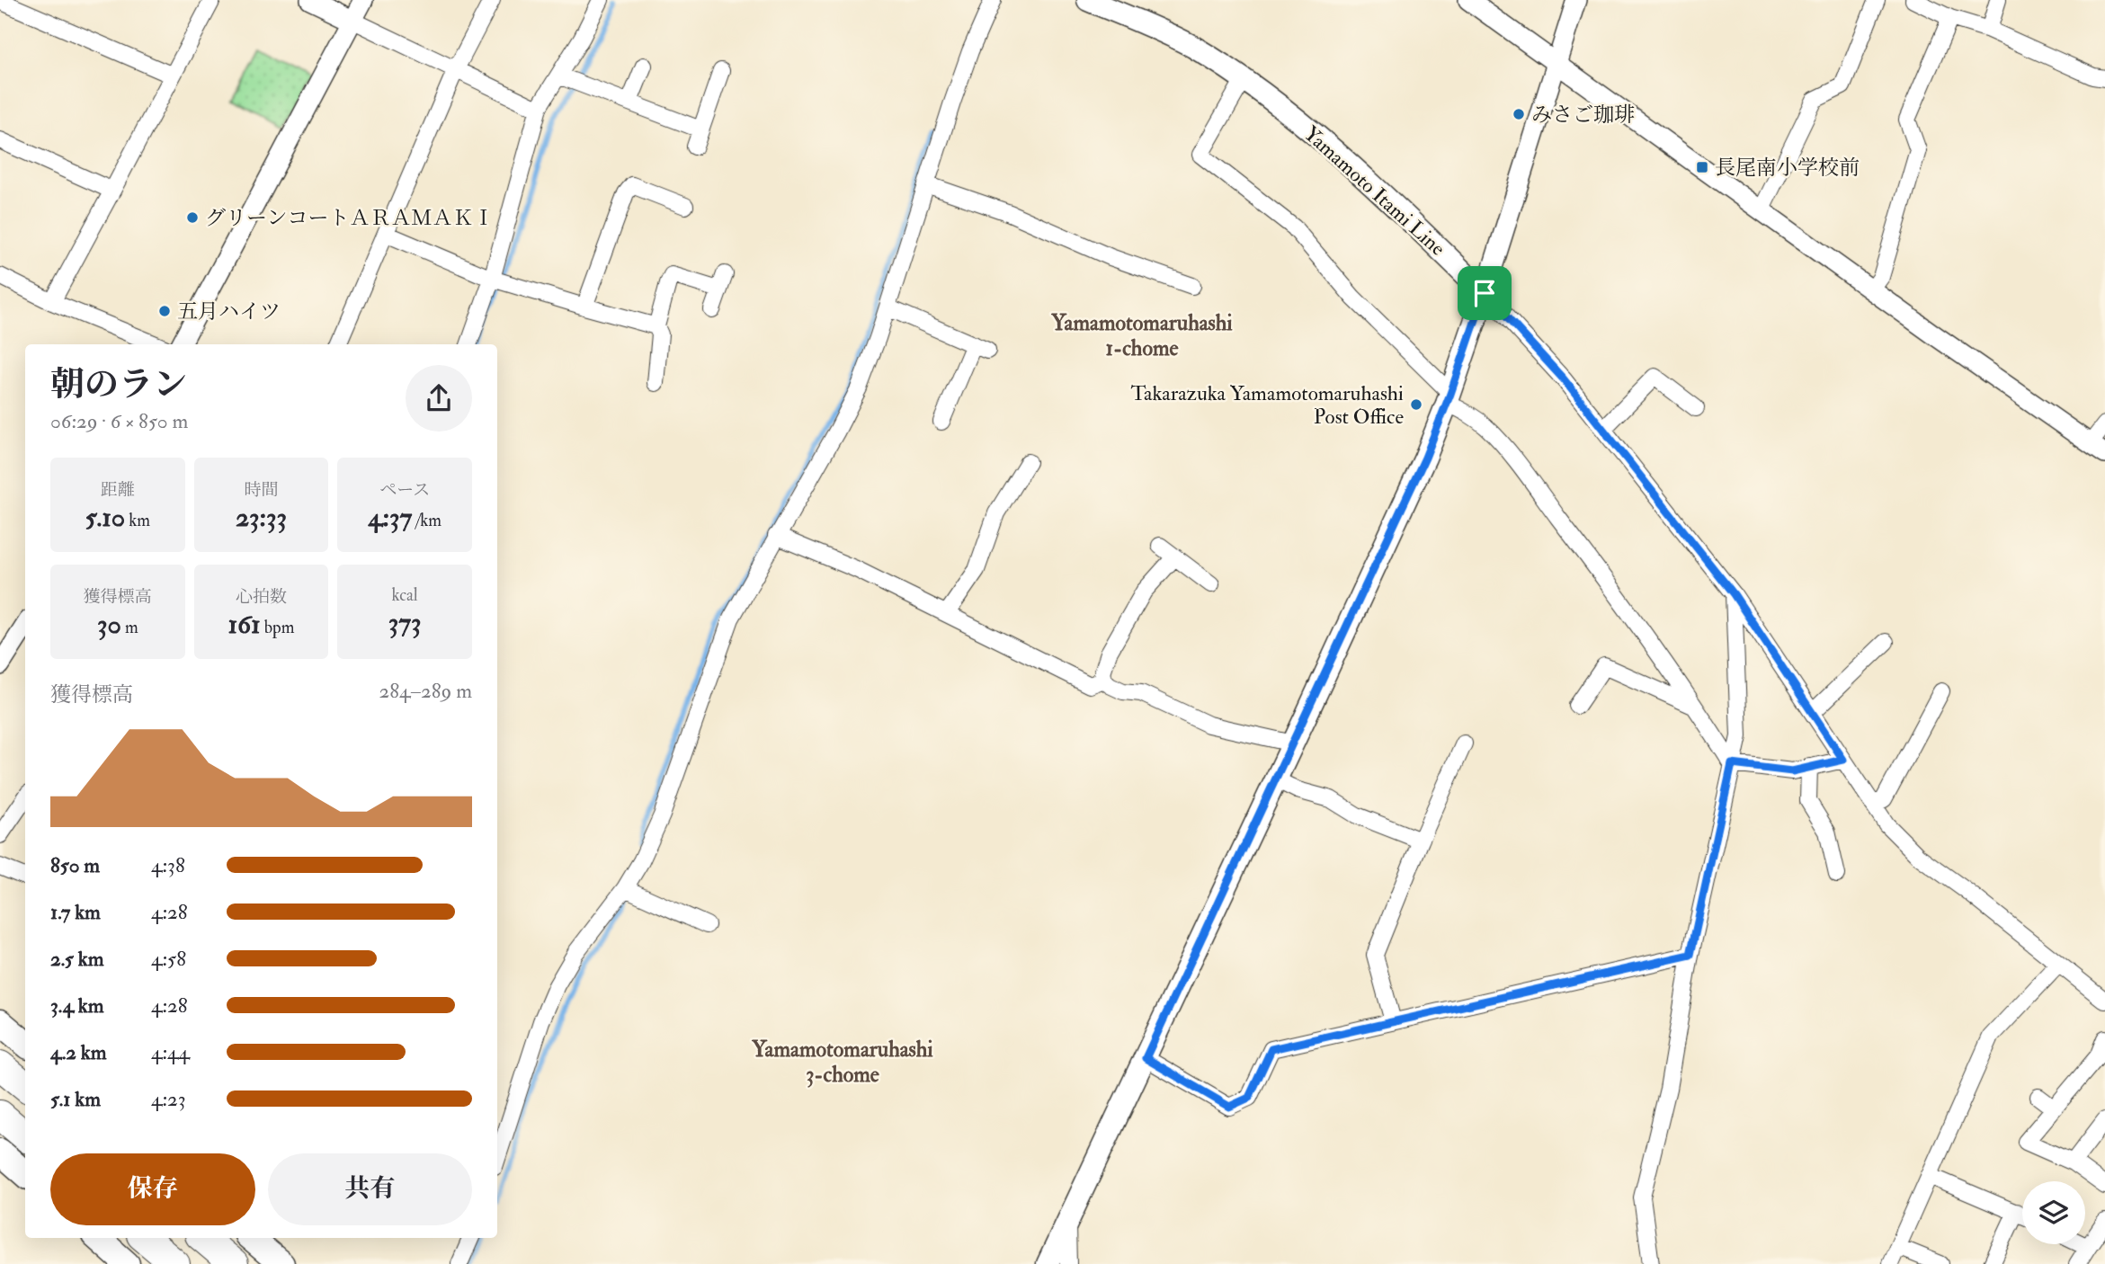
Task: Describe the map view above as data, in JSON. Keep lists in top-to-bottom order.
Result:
{
  "streets": {
    "main road": ["Yamamoto Itami Line"]
  },
  "districts": ["Yamamotomaruhashi 1-chome", "Yamamotomaruhashi 3-chome"],
  "places": {
    "other": [
      "みさご珈琲",
      "グリーンコートＡＲＡＭＡＫＩ",
      "五月ハイツ",
      "Takarazuka Yamamotomaruhashi Post Office"
    ],
    "transit": ["長尾南小学校前"]
  },
  "page": {
    "heading": ["朝のラン", "06:29 · 6 × 850 m"],
    "stats": [
      ["距離", "5.10 km"],
      ["時間", "23:33"],
      ["ペース", "4:37 /km"],
      ["獲得標高", "30 m"],
      ["心拍数", "161 bpm"],
      ["kcal", "373"]
    ],
    "chart": ["獲得標高", "284–289 m"],
    "list": [
      {
        "name": "850 m",
        "note": "4:38"
      },
      {
        "name": "1.7 km",
        "note": "4:28"
      },
      {
        "name": "2.5 km",
        "note": "4:58"
      },
      {
        "name": "3.4 km",
        "note": "4:28"
      },
      {
        "name": "4.2 km",
        "note": "4:44"
      },
      {
        "name": "5.1 km",
        "note": "4:23"
      }
    ],
    "buttons": ["保存", "共有"]
  }
}
